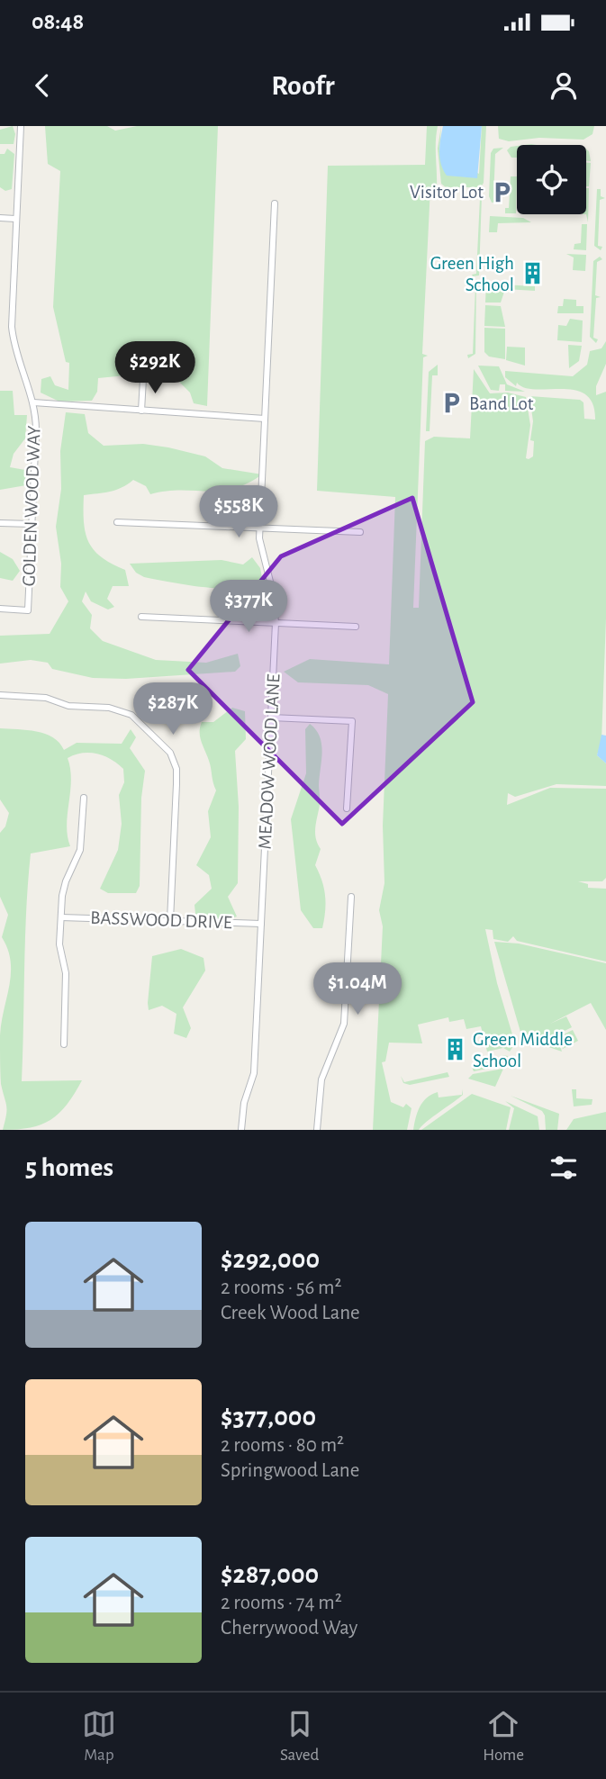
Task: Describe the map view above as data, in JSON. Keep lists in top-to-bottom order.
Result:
{
  "streets": {
    "street": ["GOLDEN WOOD WAY", "MEADOW WOOD LANE", "BASSWOOD DRIVE"]
  },
  "crossings": [
    ["MEADOW WOOD LANE", "BASSWOOD DRIVE"]
  ],
  "places": {
    "parking": ["Visitor Lot", "Band Lot"],
    "building": ["Green High School", "Green Middle School"]
  },
  "page": {
    "status": "08:48",
    "header": "Roofr",
    "price": [
      "$292K",
      "$558K",
      "$377K",
      "$287K",
      "$1.04M"
    ],
    "heading": "5 homes",
    "list": [
      {
        "name": "$292,000",
        "note": "2 rooms · 56 m² · Creek Wood Lane"
      },
      {
        "name": "$377,000",
        "note": "2 rooms · 80 m² · Springwood Lane"
      },
      {
        "name": "$287,000",
        "note": "2 rooms · 74 m² · Cherrywood Way"
      }
    ],
    "tabs": ["Map", "Saved", "Home"]
  }
}
